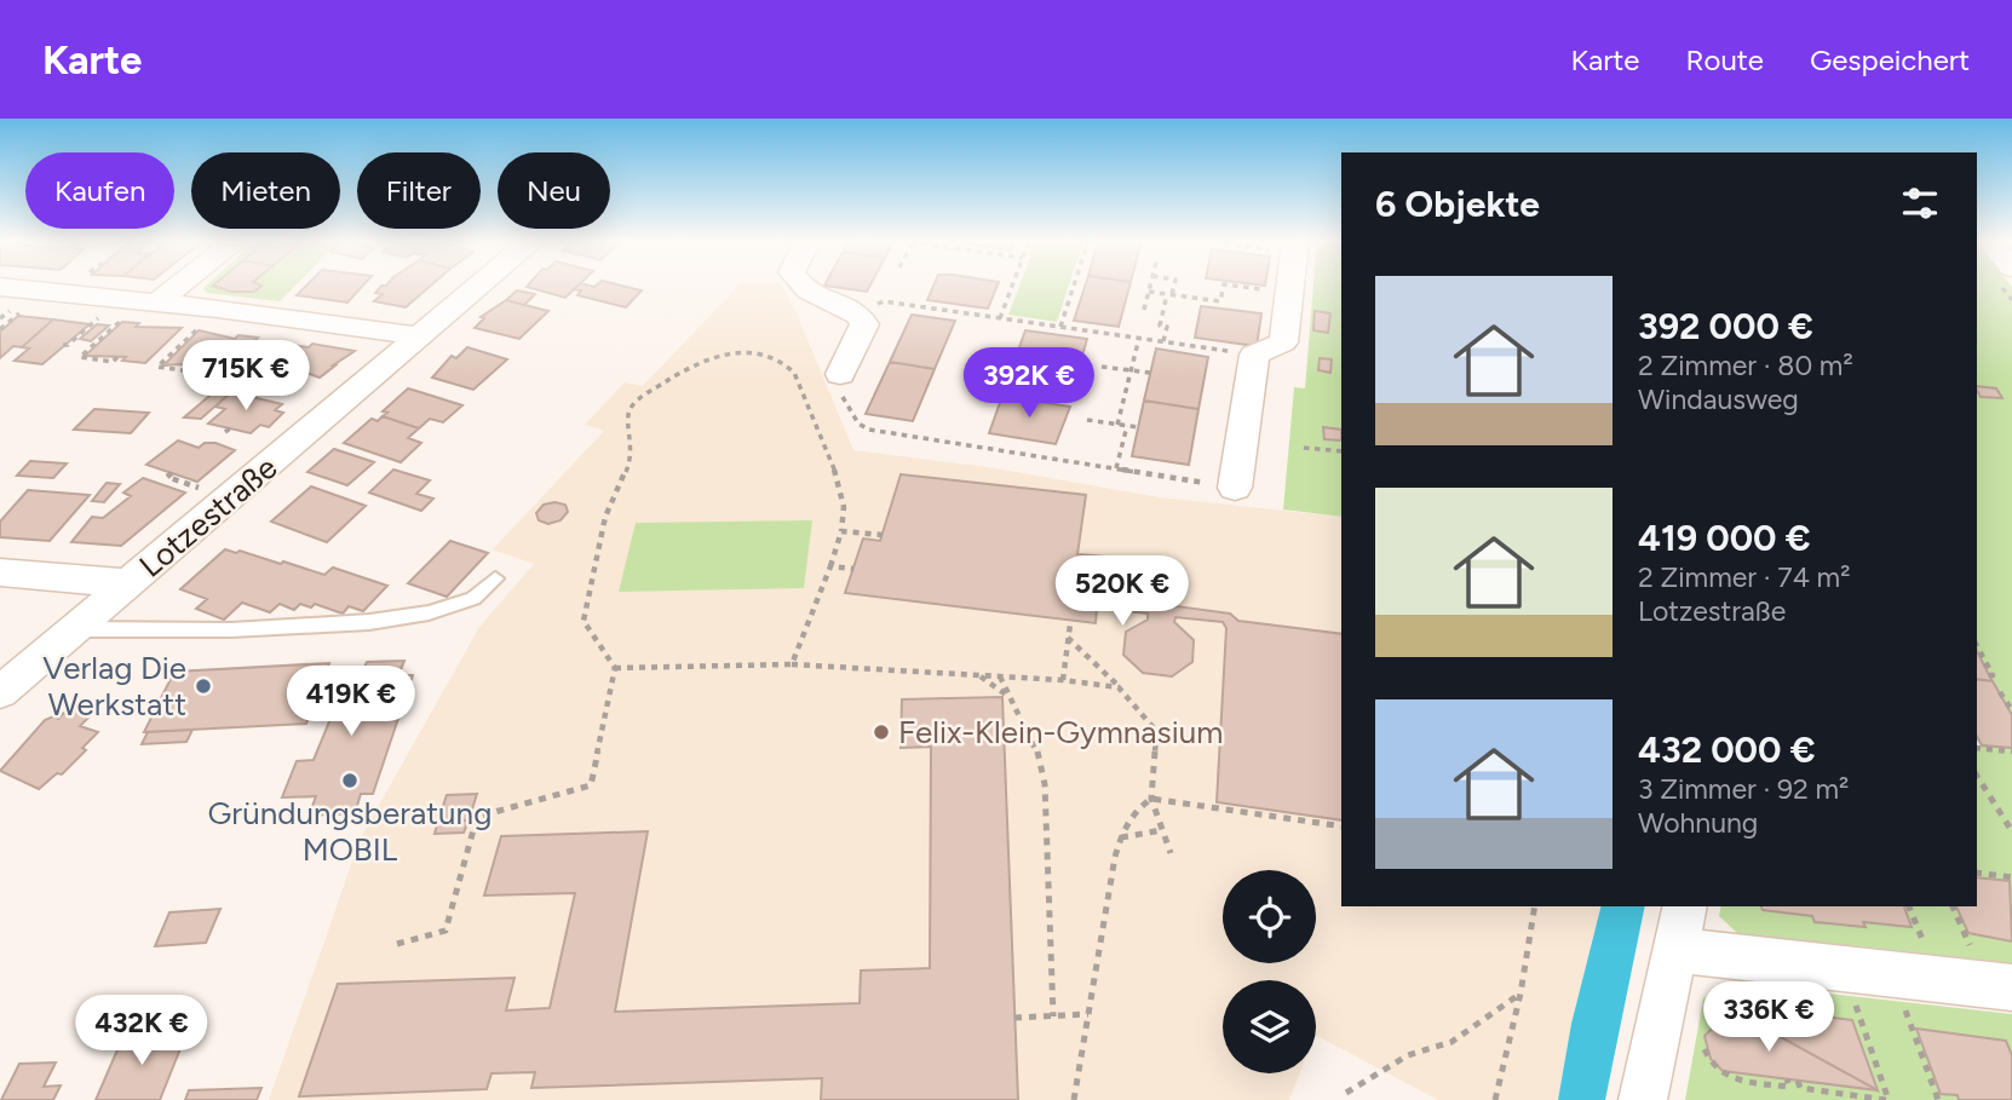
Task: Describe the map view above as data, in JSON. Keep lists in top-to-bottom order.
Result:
{
  "streets": {
    "street": ["Lotzestraße"]
  },
  "places": ["Verlag Die Werkstatt", "Felix-Klein-Gymnasium", "Gründungsberatung MOBIL"],
  "page": {
    "header": "Karte",
    "nav": ["Karte", "Route", "Gespeichert"],
    "chip": [
      "Kaufen",
      "Mieten",
      "Filter",
      "Neu"
    ],
    "heading": "6 Objekte",
    "list": [
      {
        "name": "392 000 €",
        "note": "2 Zimmer · 80 m² · Windausweg"
      },
      {
        "name": "419 000 €",
        "note": "2 Zimmer · 74 m² · Lotzestraße"
      },
      {
        "name": "432 000 €",
        "note": "3 Zimmer · 92 m² · Wohnung"
      }
    ],
    "price": [
      "715K €",
      "392K €",
      "520K €",
      "419K €",
      "336K €",
      "432K €"
    ]
  }
}
